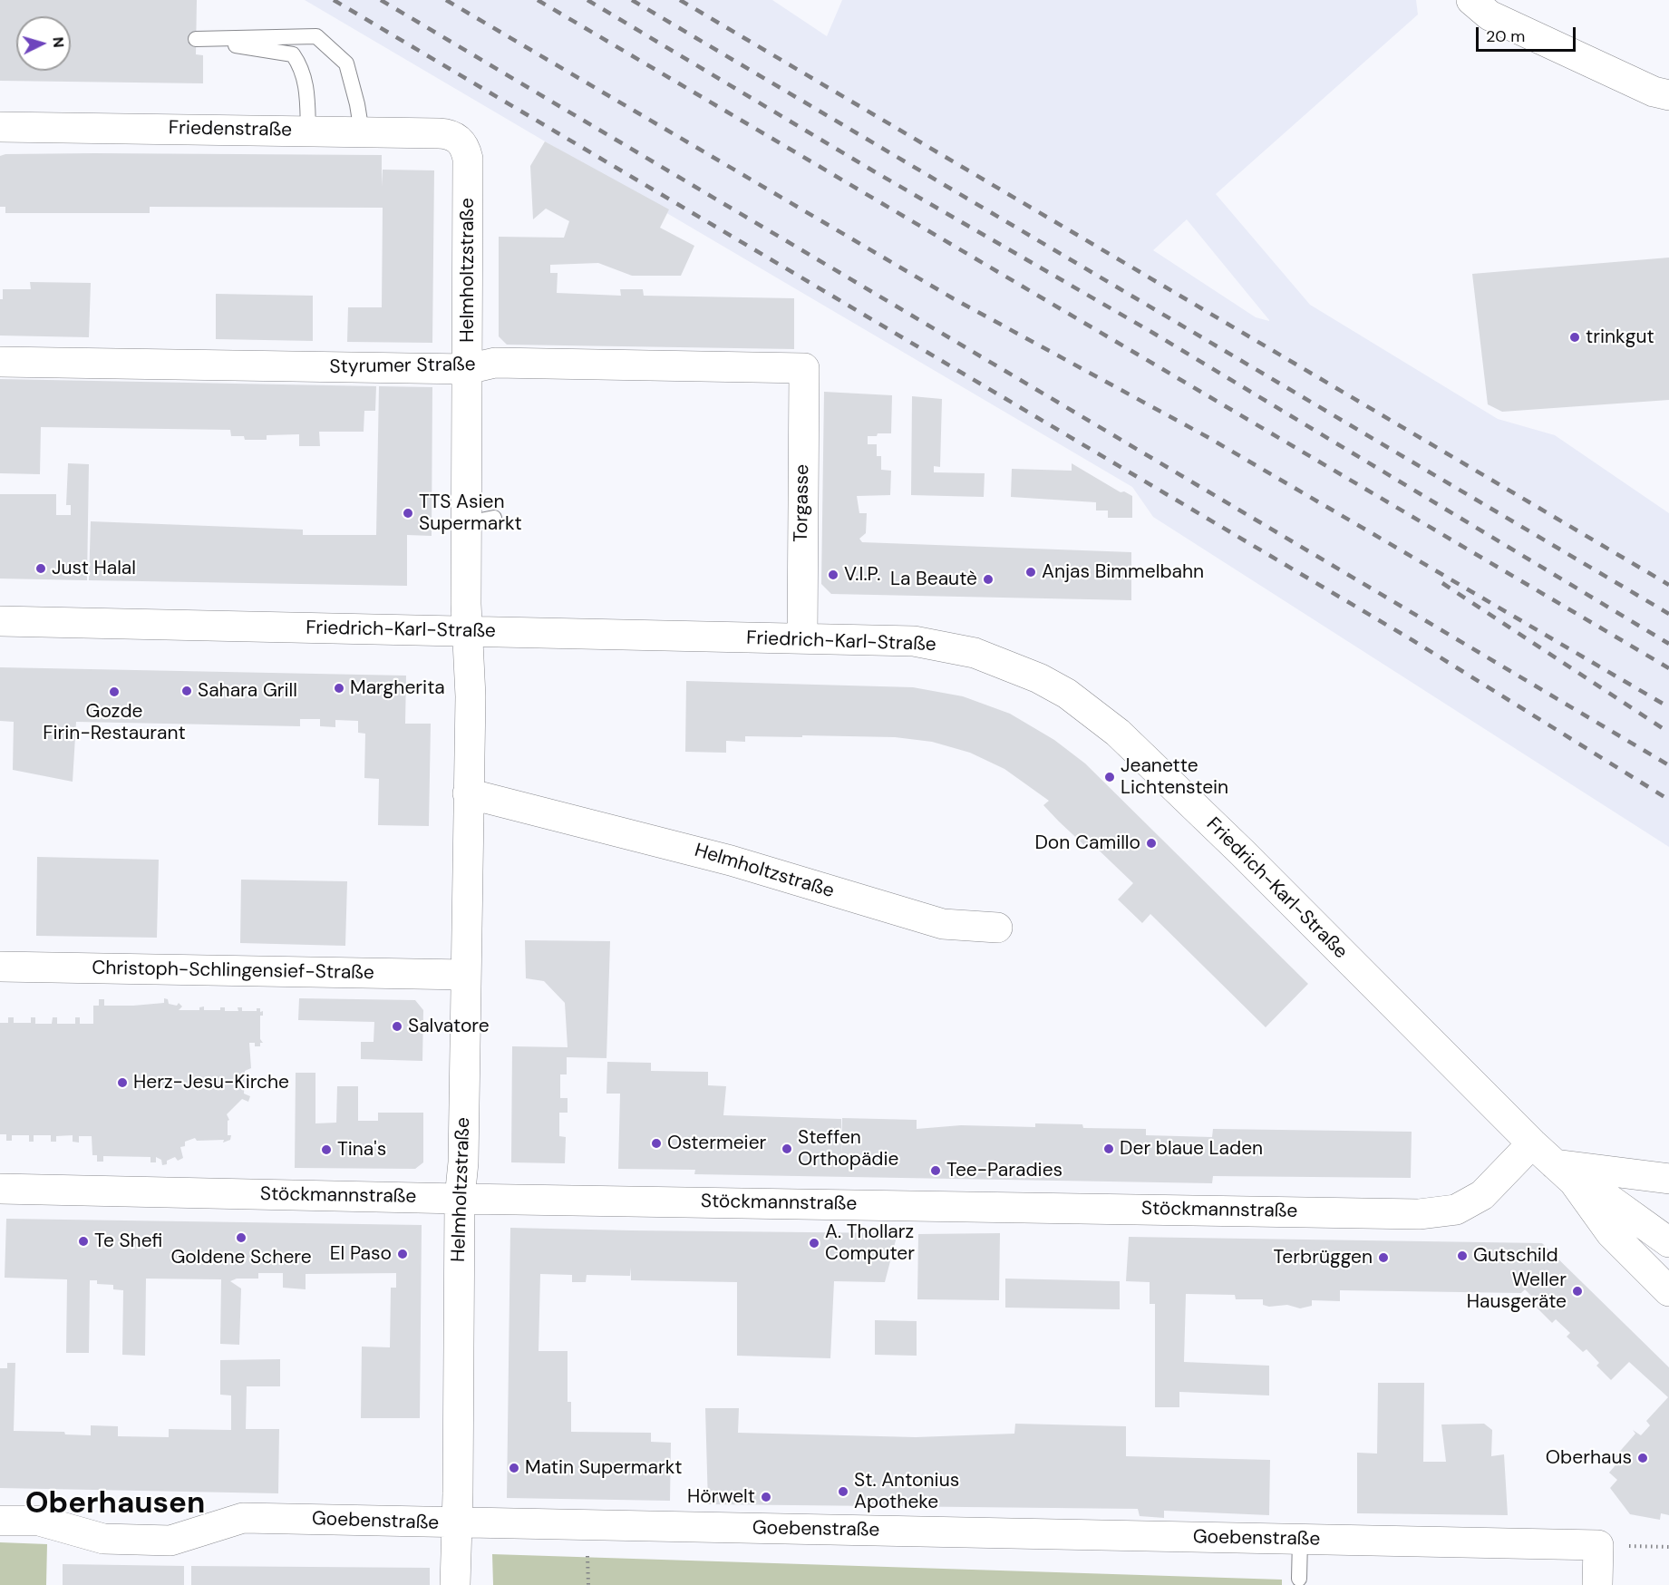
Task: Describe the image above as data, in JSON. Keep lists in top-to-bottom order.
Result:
{
  "streets": {
    "street": [
      "Friedenstraße",
      "Helmholtzstraße",
      "Styrumer Straße",
      "Torgasse",
      "Friedrich-Karl-Straße",
      "Christoph-Schlingensief-Straße",
      "Stöckmannstraße",
      "Goebenstraße"
    ]
  },
  "crossings": [
    ["Friedenstraße", "Helmholtzstraße"],
    ["Helmholtzstraße", "Styrumer Straße"],
    ["Helmholtzstraße", "Friedrich-Karl-Straße"],
    ["Helmholtzstraße", "Christoph-Schlingensief-Straße"],
    ["Helmholtzstraße", "Stöckmannstraße"],
    ["Helmholtzstraße", "Goebenstraße"],
    ["Styrumer Straße", "Torgasse"],
    ["Torgasse", "Friedrich-Karl-Straße"],
    ["Friedrich-Karl-Straße", "Stöckmannstraße"]
  ],
  "districts": ["Oberhausen"],
  "places": [
    "trinkgut",
    "TTS Asien Supermarkt",
    "Just Halal",
    "Anjas Bimmelbahn",
    "V.I.P.",
    "La Beautè",
    "Margherita",
    "Sahara Grill",
    "Gozde Firin-Restaurant",
    "Jeanette Lichtenstein",
    "Don Camillo",
    "Salvatore",
    "Herz-Jesu-Kirche",
    "Ostermeier",
    "Steffen Orthopädie",
    "Der blaue Laden",
    "Tina's",
    "Tee-Paradies",
    "Goldene Schere",
    "Te Shefi",
    "A. Thollarz Computer",
    "El Paso",
    "Gutschild",
    "Terbrüggen",
    "Weller Hausgeräte",
    "Oberhaus",
    "Matin Supermarkt",
    "St. Antonius Apotheke",
    "Hörwelt"
  ],
  "scale_bar": "20 m",
  "north": "right"
}
